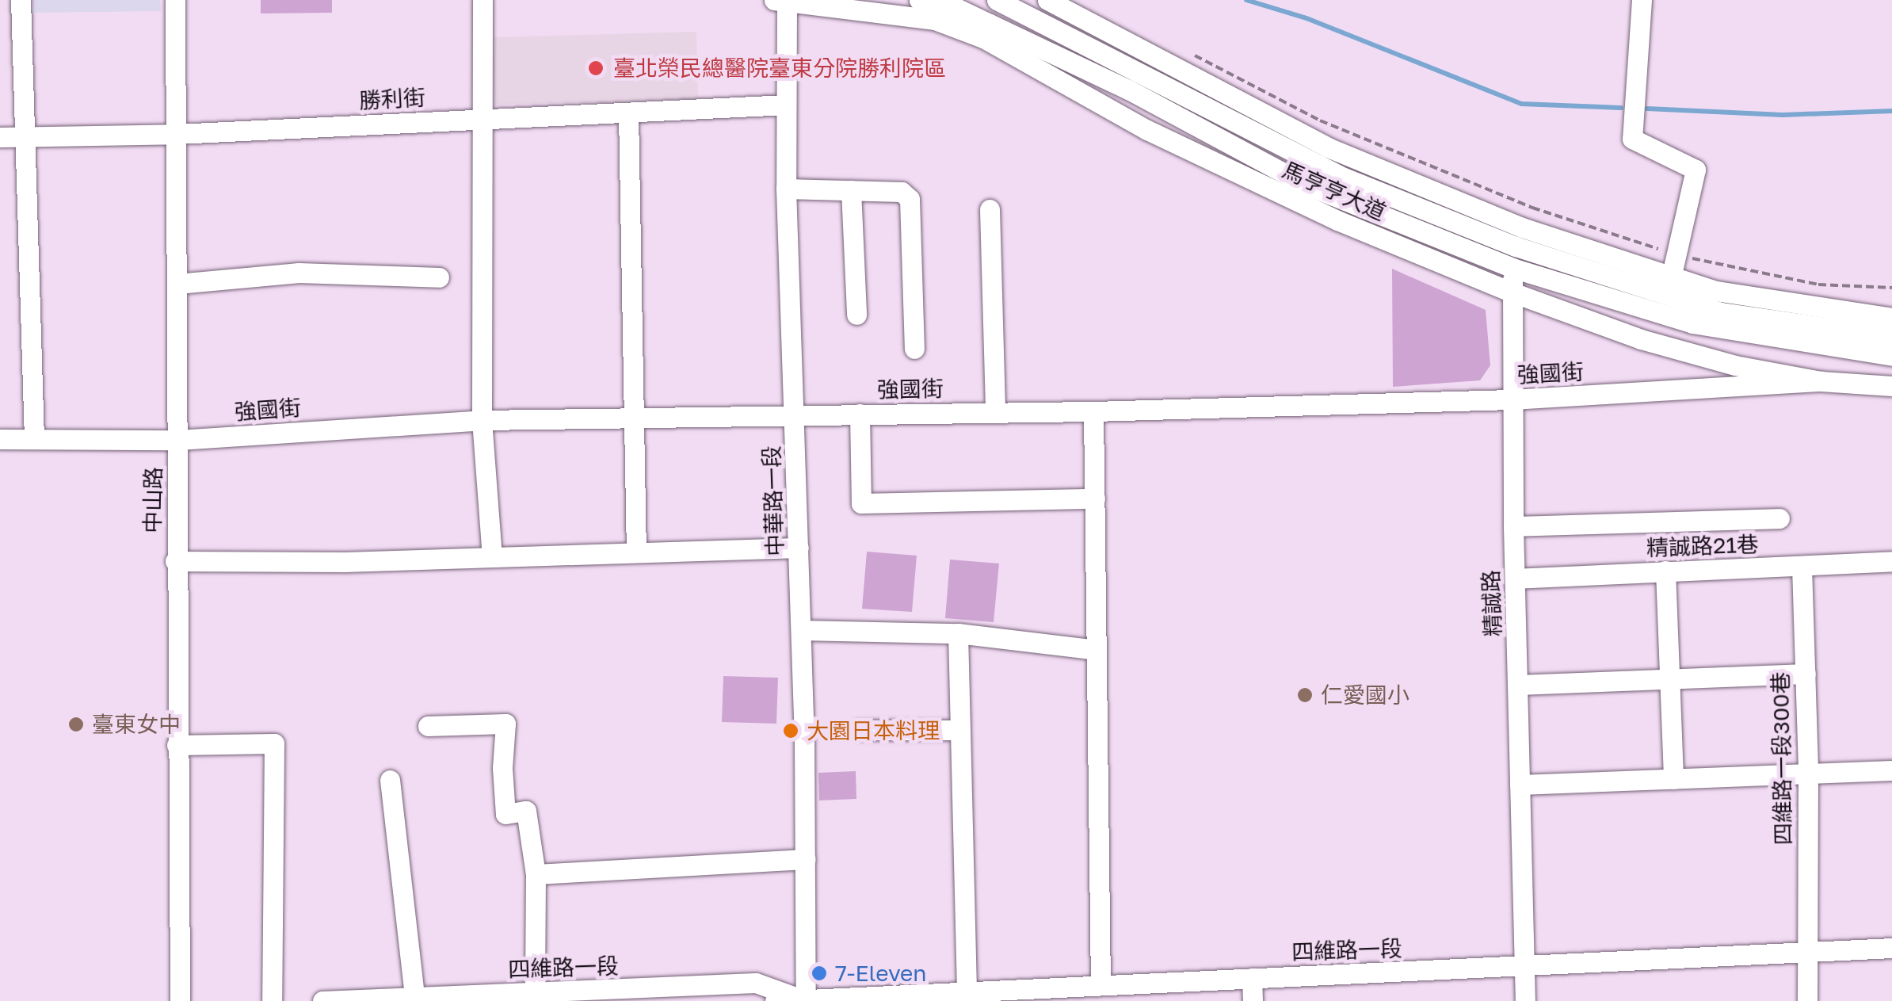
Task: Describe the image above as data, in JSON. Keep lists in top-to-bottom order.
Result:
{
  "streets": {
    "street": [
      "勝利街",
      "馬亨亨大道",
      "強國街",
      "中山路",
      "中華路一段",
      "精誠路21巷",
      "精誠路",
      "四維路一段300巷",
      "四維路一段"
    ]
  },
  "crossings": [
    ["勝利街", "中山路"],
    ["勝利街", "中華路一段"],
    ["馬亨亨大道", "強國街"],
    ["馬亨亨大道", "中華路一段"],
    ["馬亨亨大道", "精誠路"],
    ["強國街", "中山路"],
    ["強國街", "中華路一段"],
    ["強國街", "精誠路"],
    ["中華路一段", "四維路一段"],
    ["精誠路21巷", "精誠路"],
    ["精誠路21巷", "四維路一段300巷"],
    ["精誠路", "四維路一段"],
    ["四維路一段300巷", "四維路一段"]
  ],
  "places": [
    "臺北榮民總醫院臺東分院勝利院區",
    "仁愛國小",
    "臺東女中",
    "大園日本料理",
    "7-Eleven"
  ]
}
